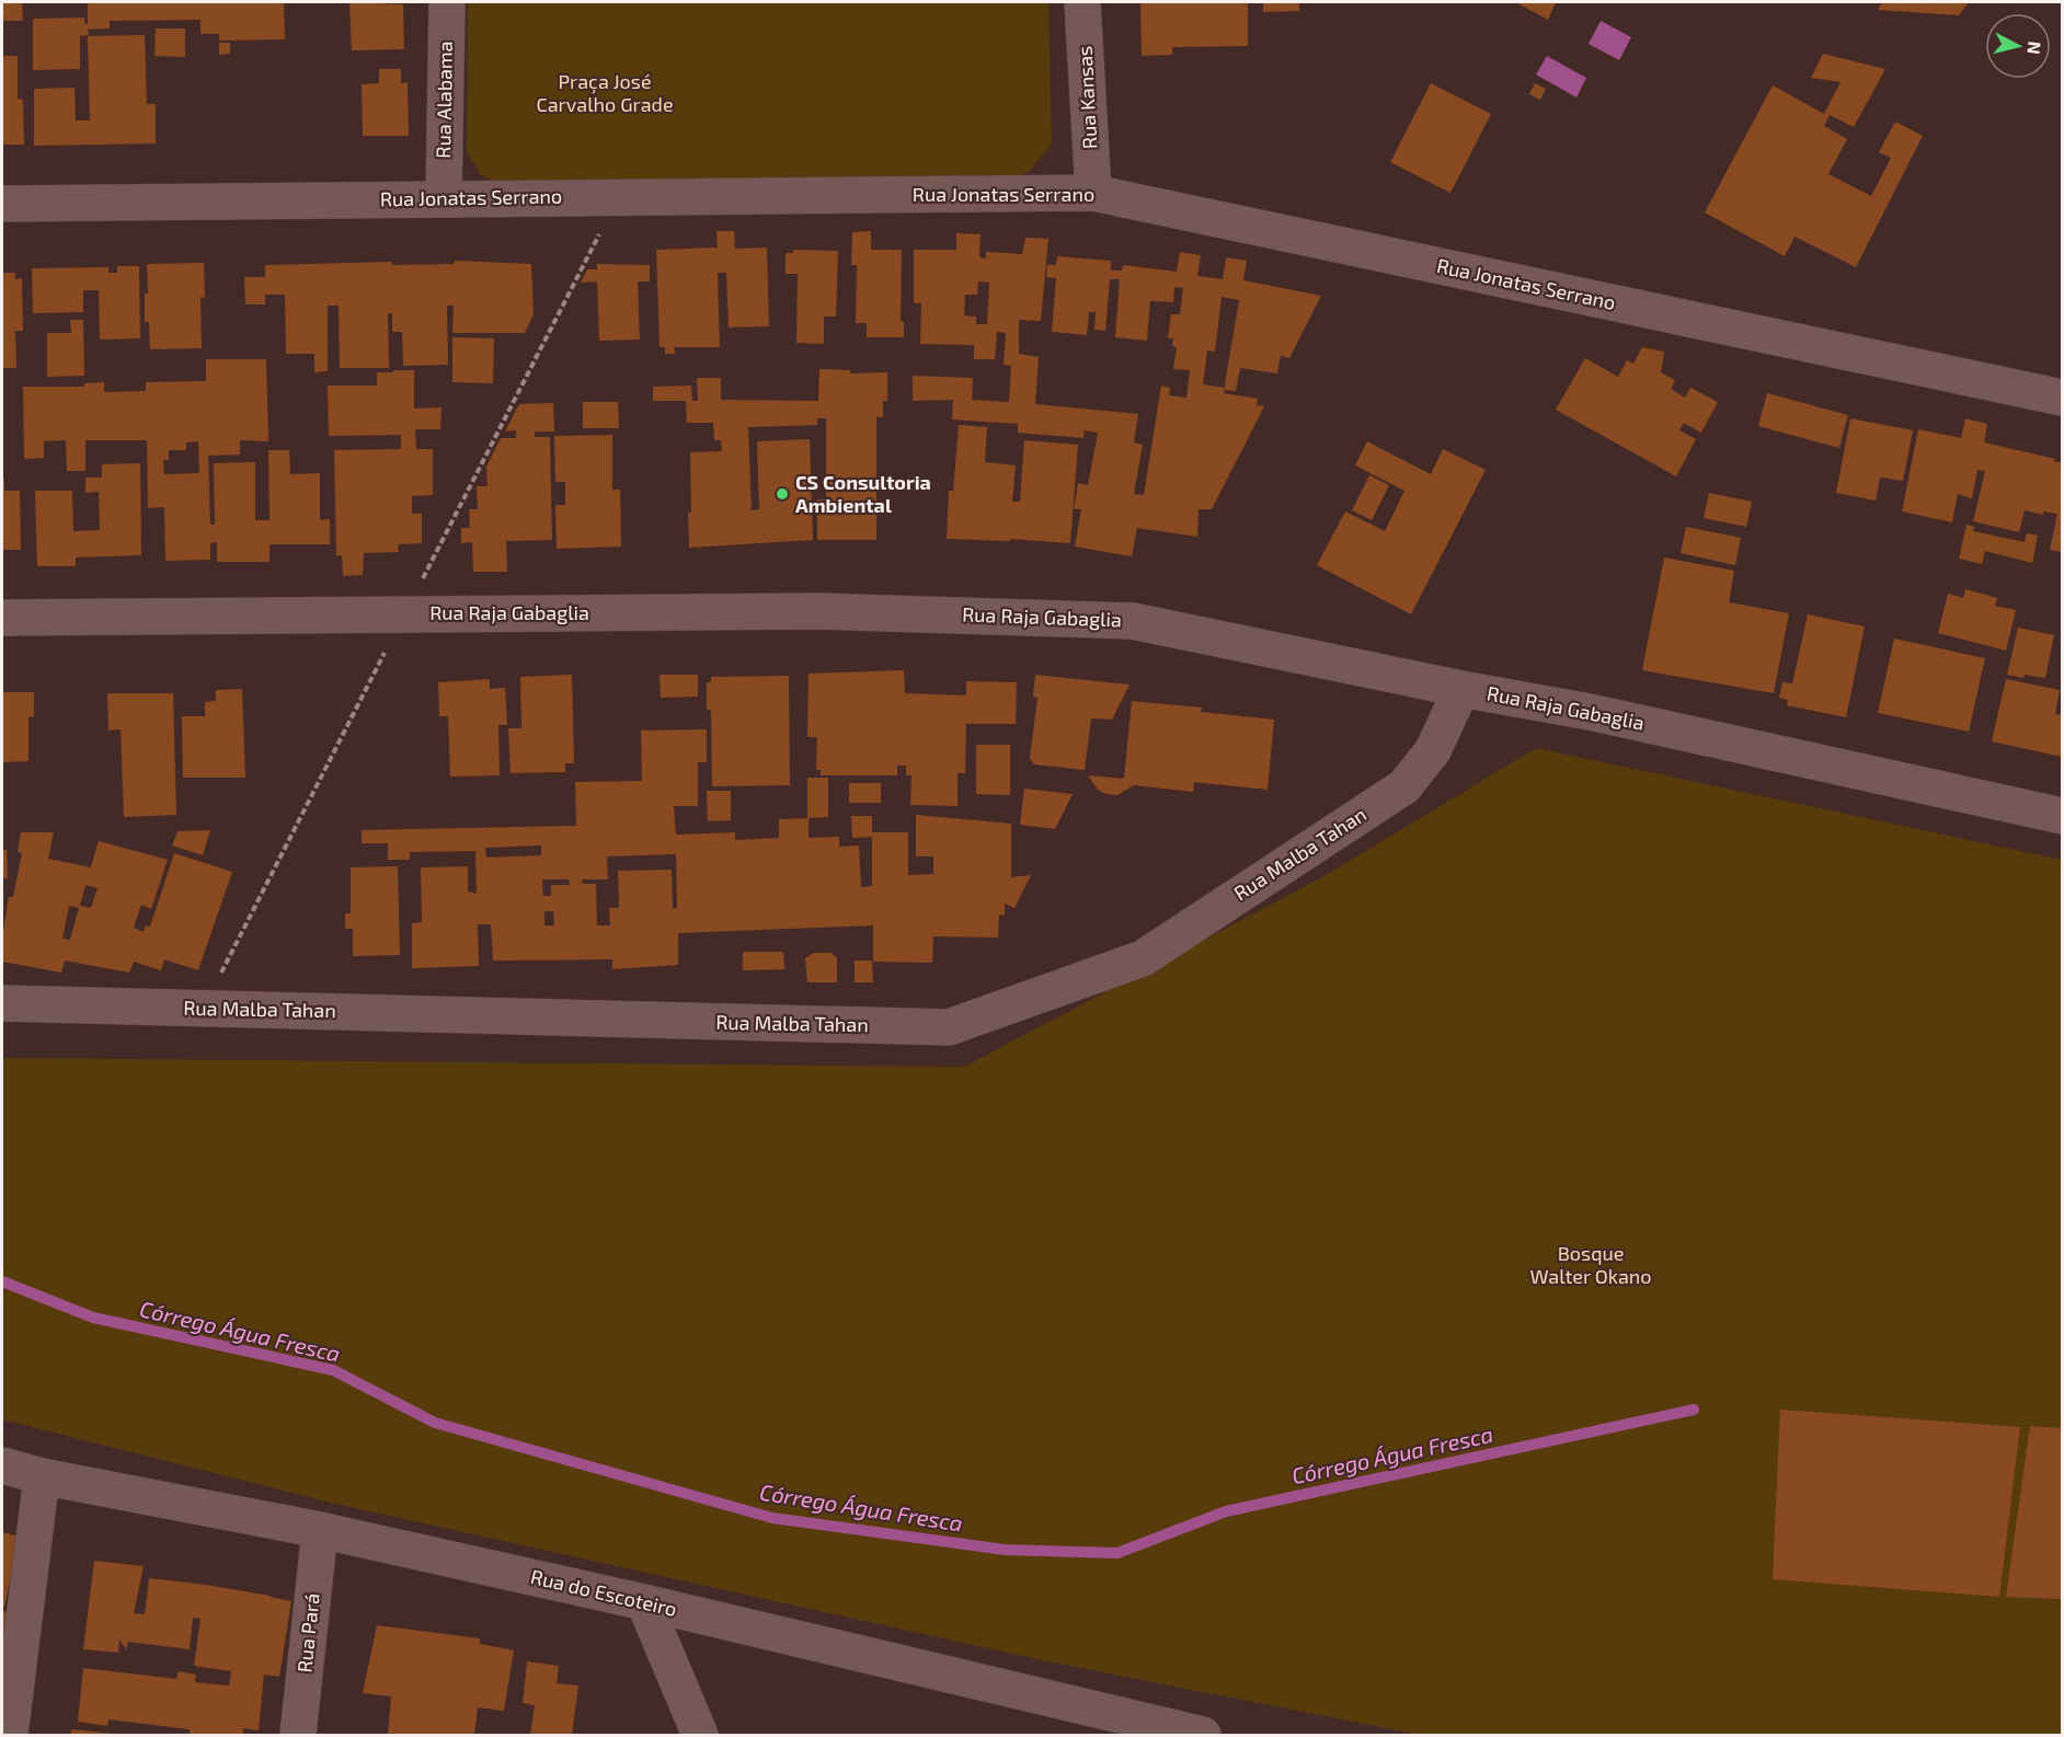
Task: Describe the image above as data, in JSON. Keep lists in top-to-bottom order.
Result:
{
  "streets": {
    "street": [
      "Rua Kansas",
      "Rua Alabama",
      "Rua Jonatas Serrano",
      "Rua Raja Gabaglia",
      "Rua Malba Tahan",
      "Rua do Escoteiro",
      "Rua Pará"
    ]
  },
  "crossings": [
    ["Rua Kansas", "Rua Jonatas Serrano"],
    ["Rua Alabama", "Rua Jonatas Serrano"],
    ["Rua Raja Gabaglia", "Rua Malba Tahan"],
    ["Rua do Escoteiro", "Rua Pará"]
  ],
  "water": ["Córrego Água Fresca"],
  "parks": ["Praça José Carvalho Grade", "Bosque Walter Okano"],
  "places": ["CS Consultoria Ambiental"],
  "north": "right"
}
